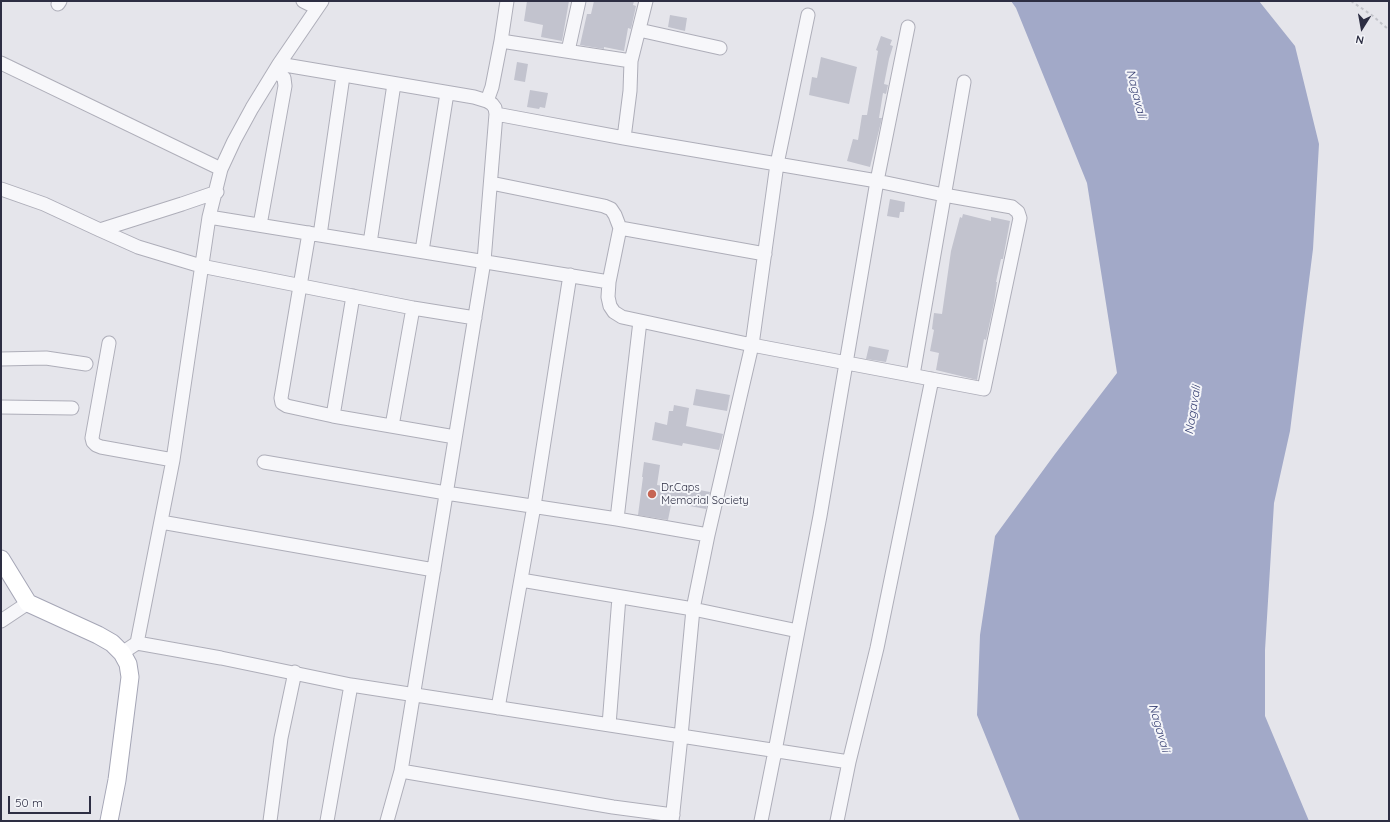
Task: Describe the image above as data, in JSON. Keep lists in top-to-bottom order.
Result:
{
  "water": ["Nagavali"],
  "places": ["Dr.Caps Memorial Society"],
  "scale_bar": "50 m",
  "north": "bottom"
}
